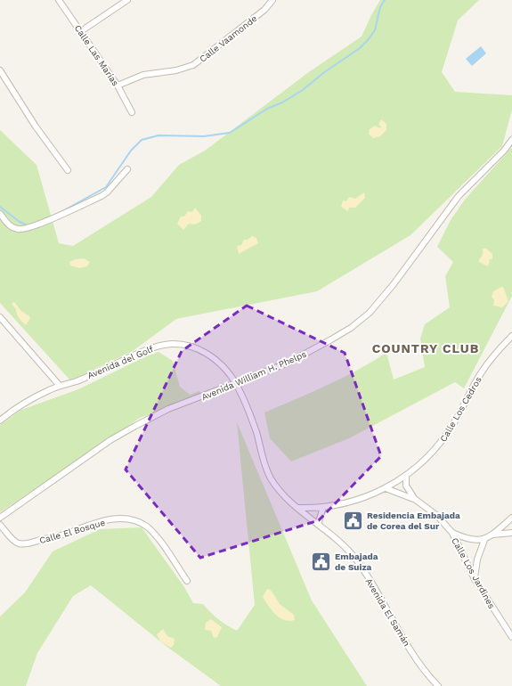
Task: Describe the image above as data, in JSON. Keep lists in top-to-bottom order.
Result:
{
  "streets": {
    "street": [
      "Calle Vaamonde",
      "Calle Las Marías",
      "Avenida del Golf",
      "Avenida William H. Phelps",
      "Calle Los Cedros",
      "Calle El Bosque",
      "Calle Los Jardines",
      "Avenida El Samán"
    ]
  },
  "crossings": [
    ["Calle Vaamonde", "Calle Las Marías"],
    ["Avenida del Golf", "Avenida William H. Phelps"],
    ["Avenida del Golf", "Avenida El Samán"],
    ["Avenida William H. Phelps", "Avenida El Samán"],
    ["Calle Los Cedros", "Calle Los Jardines"],
    ["Calle Los Cedros", "Avenida El Samán"]
  ],
  "districts": ["COUNTRY CLUB"],
  "places": {
    "public building": ["Residencia Embajada de Corea del Sur", "Embajada de Suiza"]
  }
}
